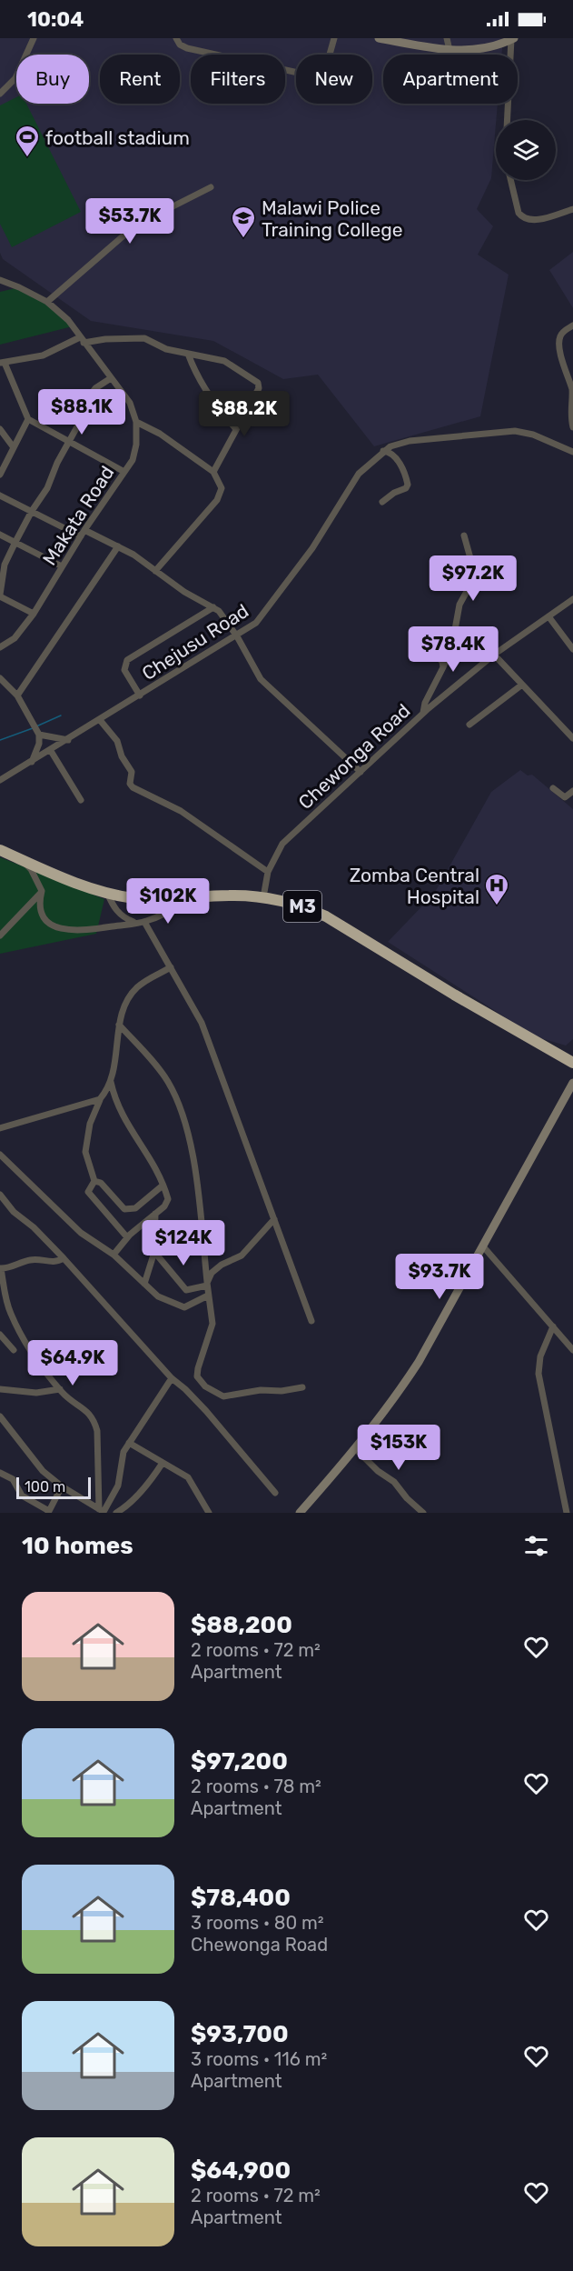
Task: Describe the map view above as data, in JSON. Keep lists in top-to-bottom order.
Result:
{
  "streets": {
    "highway": ["M3"],
    "street": ["Makata Road", "Chejusu Road", "Chewonga Road"]
  },
  "crossings": [
    ["Chewonga Road", "M3"]
  ],
  "places": {
    "sports": ["football stadium"],
    "school or university": ["Malawi Police Training College"],
    "hospital": ["Zomba Central Hospital"]
  },
  "scale_bar": "100 m",
  "page": {
    "status": "10:04",
    "chip": [
      "Buy",
      "Rent",
      "Filters",
      "New",
      "Apartment"
    ],
    "price": [
      "$53.7K",
      "$88.1K",
      "$88.2K",
      "$97.2K",
      "$78.4K",
      "$102K",
      "$124K",
      "$93.7K",
      "$64.9K",
      "$153K"
    ],
    "scale": "100 m",
    "heading": "10 homes",
    "list": [
      {
        "name": "$88,200",
        "note": "2 rooms · 72 m² · Apartment"
      },
      {
        "name": "$97,200",
        "note": "2 rooms · 78 m² · Apartment"
      },
      {
        "name": "$78,400",
        "note": "3 rooms · 80 m² · Chewonga Road"
      },
      {
        "name": "$93,700",
        "note": "3 rooms · 116 m² · Apartment"
      },
      {
        "name": "$64,900",
        "note": "2 rooms · 72 m² · Apartment"
      }
    ]
  }
}
